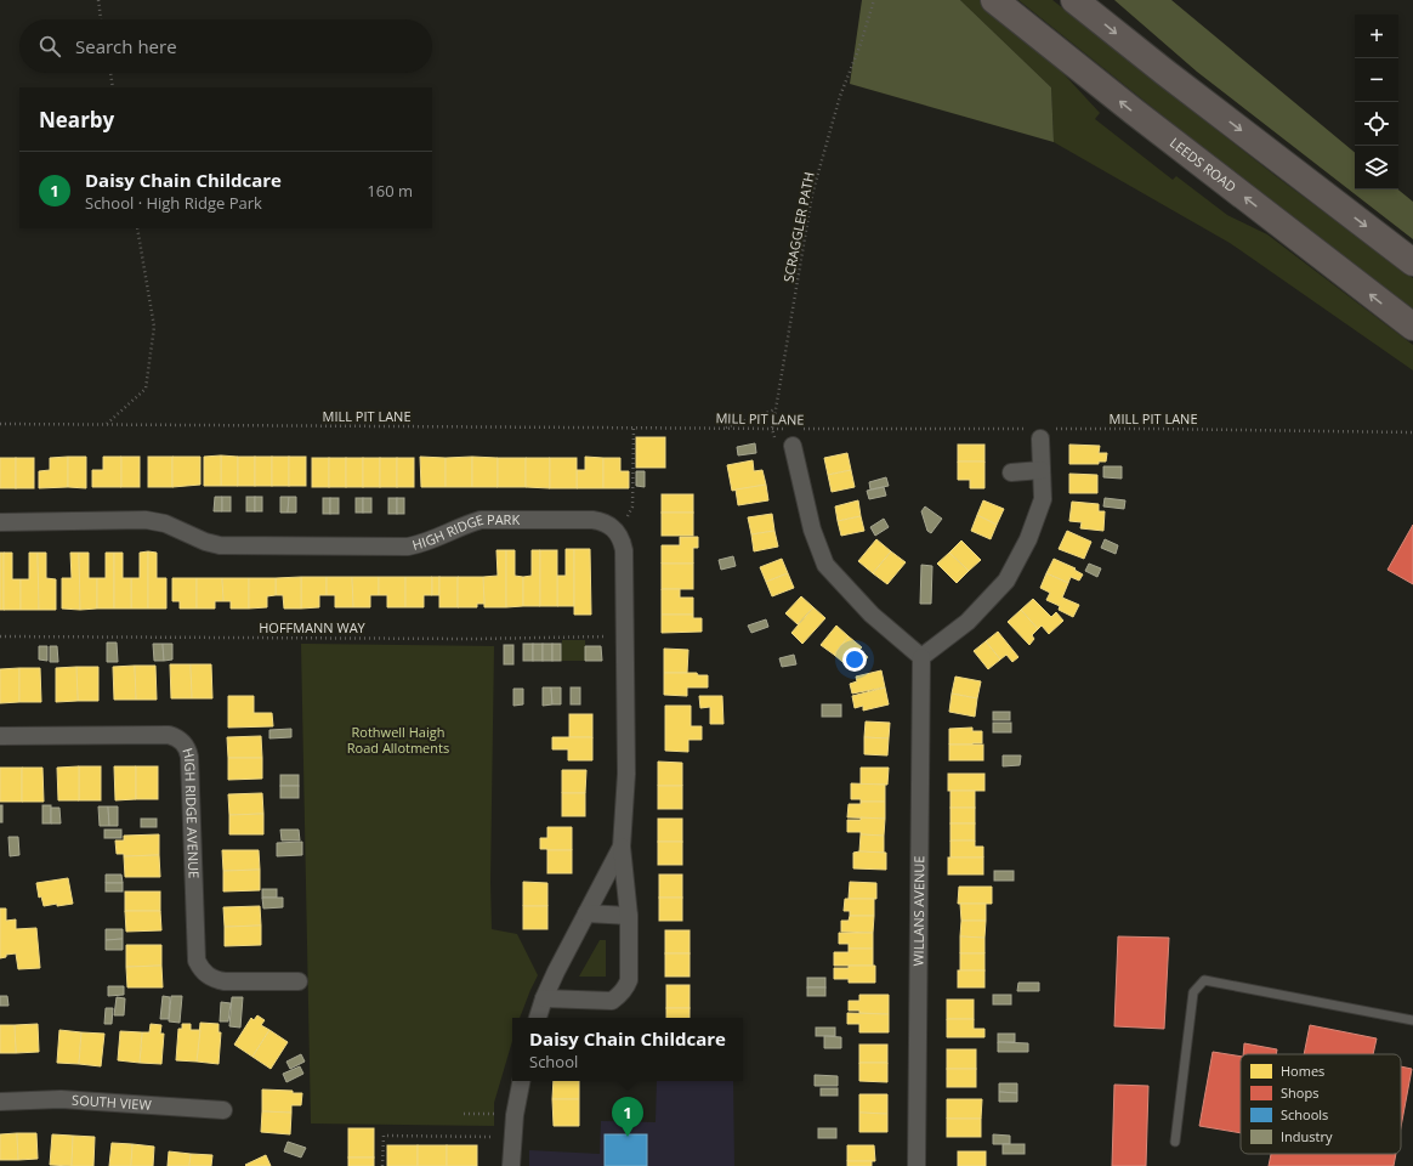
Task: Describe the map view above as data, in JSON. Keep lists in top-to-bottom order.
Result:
{
  "streets": {
    "main road": ["LEEDS ROAD"],
    "street": [
      "HIGH RIDGE PARK",
      "HIGH RIDGE AVENUE",
      "WILLANS AVENUE",
      "SOUTH VIEW"
    ],
    "path": ["SCRAGGLER PATH", "MILL PIT LANE", "HOFFMANN WAY"]
  },
  "crossings": [
    ["SCRAGGLER PATH", "MILL PIT LANE"]
  ],
  "parks": ["Rothwell Haigh Road Allotments"],
  "legend": [
    "Homes",
    "Shops",
    "Schools",
    "Industry"
  ],
  "page": {
    "map_buttons": ["+", "−"],
    "search": "Search here",
    "heading": "Nearby",
    "list": [
      {
        "mark": "1",
        "name": "Daisy Chain Childcare",
        "note": "School · High Ridge Park",
        "value": "160 m"
      }
    ],
    "popup": ["Daisy Chain Childcare", "School"],
    "pins": "1"
  }
}
